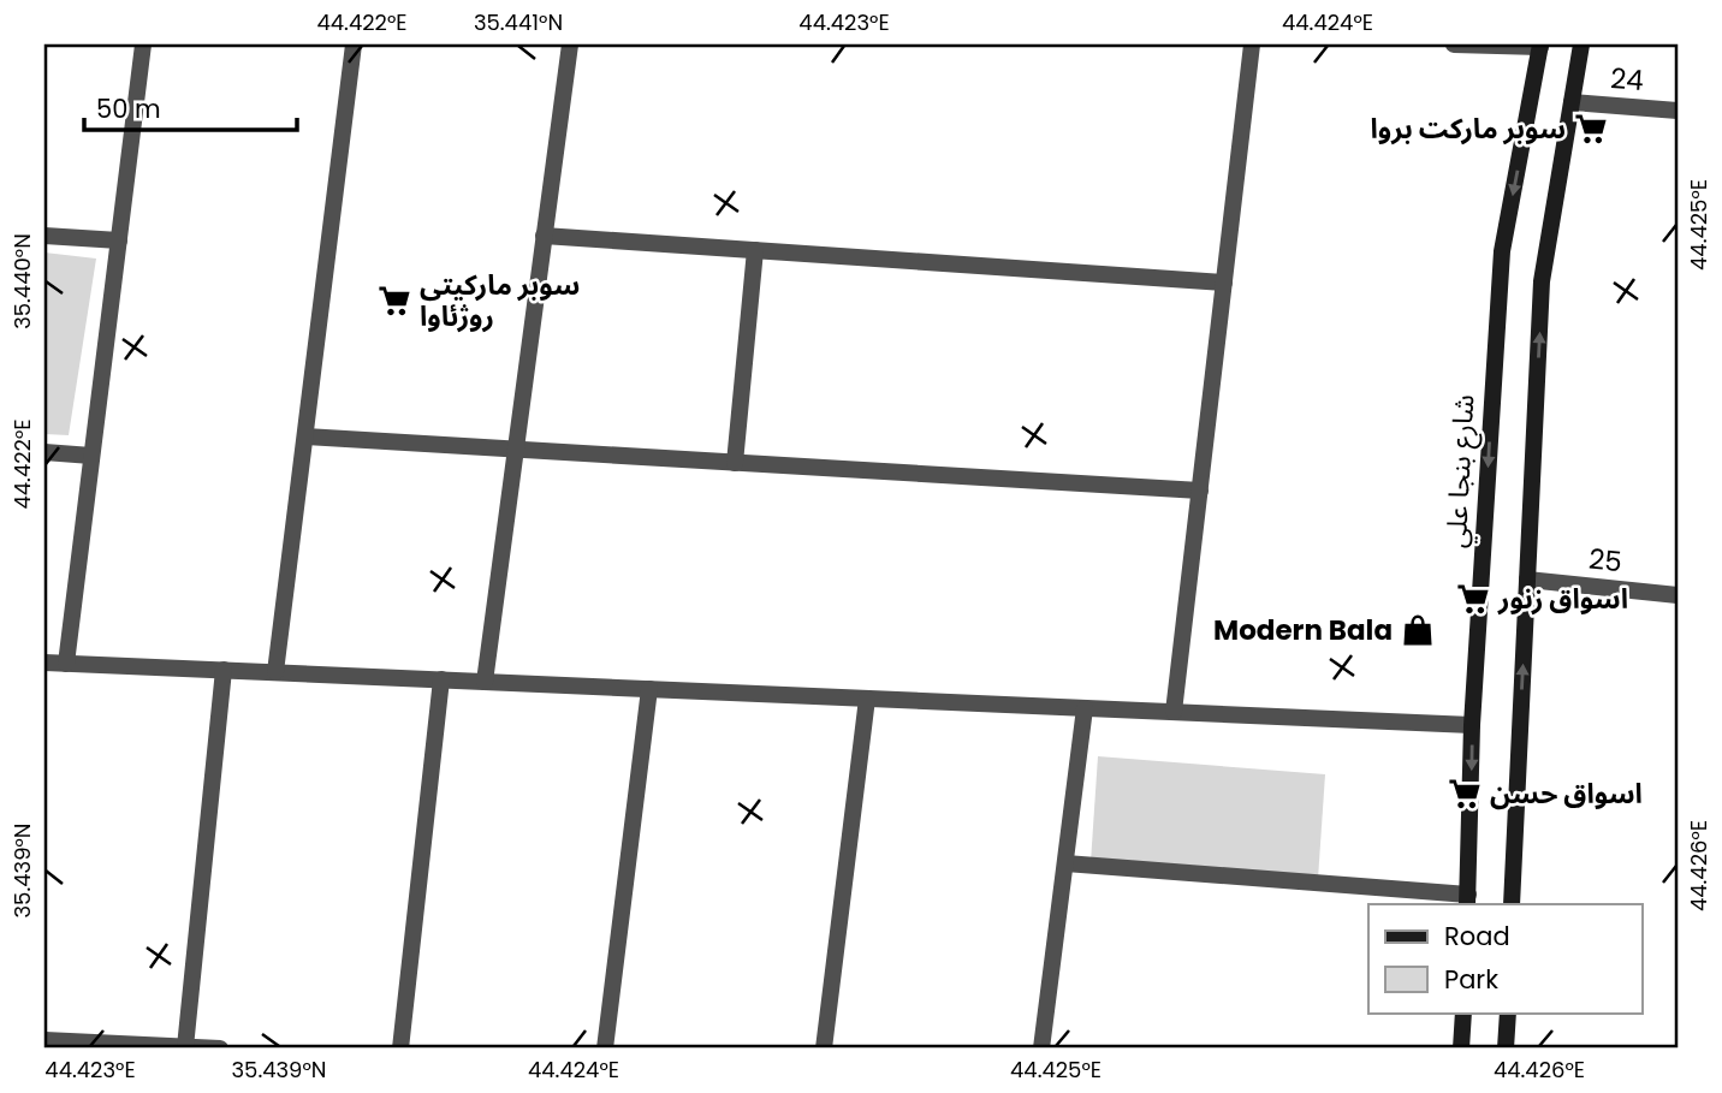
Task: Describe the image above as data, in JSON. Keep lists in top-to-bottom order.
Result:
{
  "streets": {
    "main road": ["شارع بنجا علي"],
    "street": ["24", "25"]
  },
  "places": {
    "supermarket": [
      "سوبر ماركت بروا",
      "سوبر ماركيتى روژئاوا",
      "اسواق زنور",
      "اسواق حسن"
    ],
    "shop": ["Modern Bala"]
  },
  "legend": ["Road", "Park"],
  "scale_bar": "50 m",
  "coordinates": [
    "44.422°E",
    "35.441°N",
    "44.423°E",
    "44.424°E",
    "44.425°E",
    "35.440°N",
    "44.426°E",
    "35.439°N"
  ]
}
